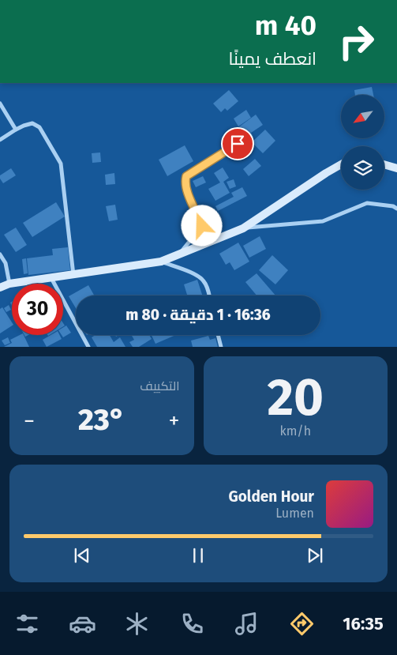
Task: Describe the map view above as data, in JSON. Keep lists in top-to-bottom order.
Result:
{
  "north": "bottom left",
  "page": {
    "turn": ["40 m", "انعطف يمينًا"],
    "limit": "30",
    "trip": "16:36 · 1 دقيقة · 80 m",
    "tile": [
      ["20", "km/h"],
      "التكييف"
    ],
    "heat": ["−", "23°", "+"],
    "song": ["Golden Hour", "Lumen"],
    "tabs": "16:35"
  }
}
